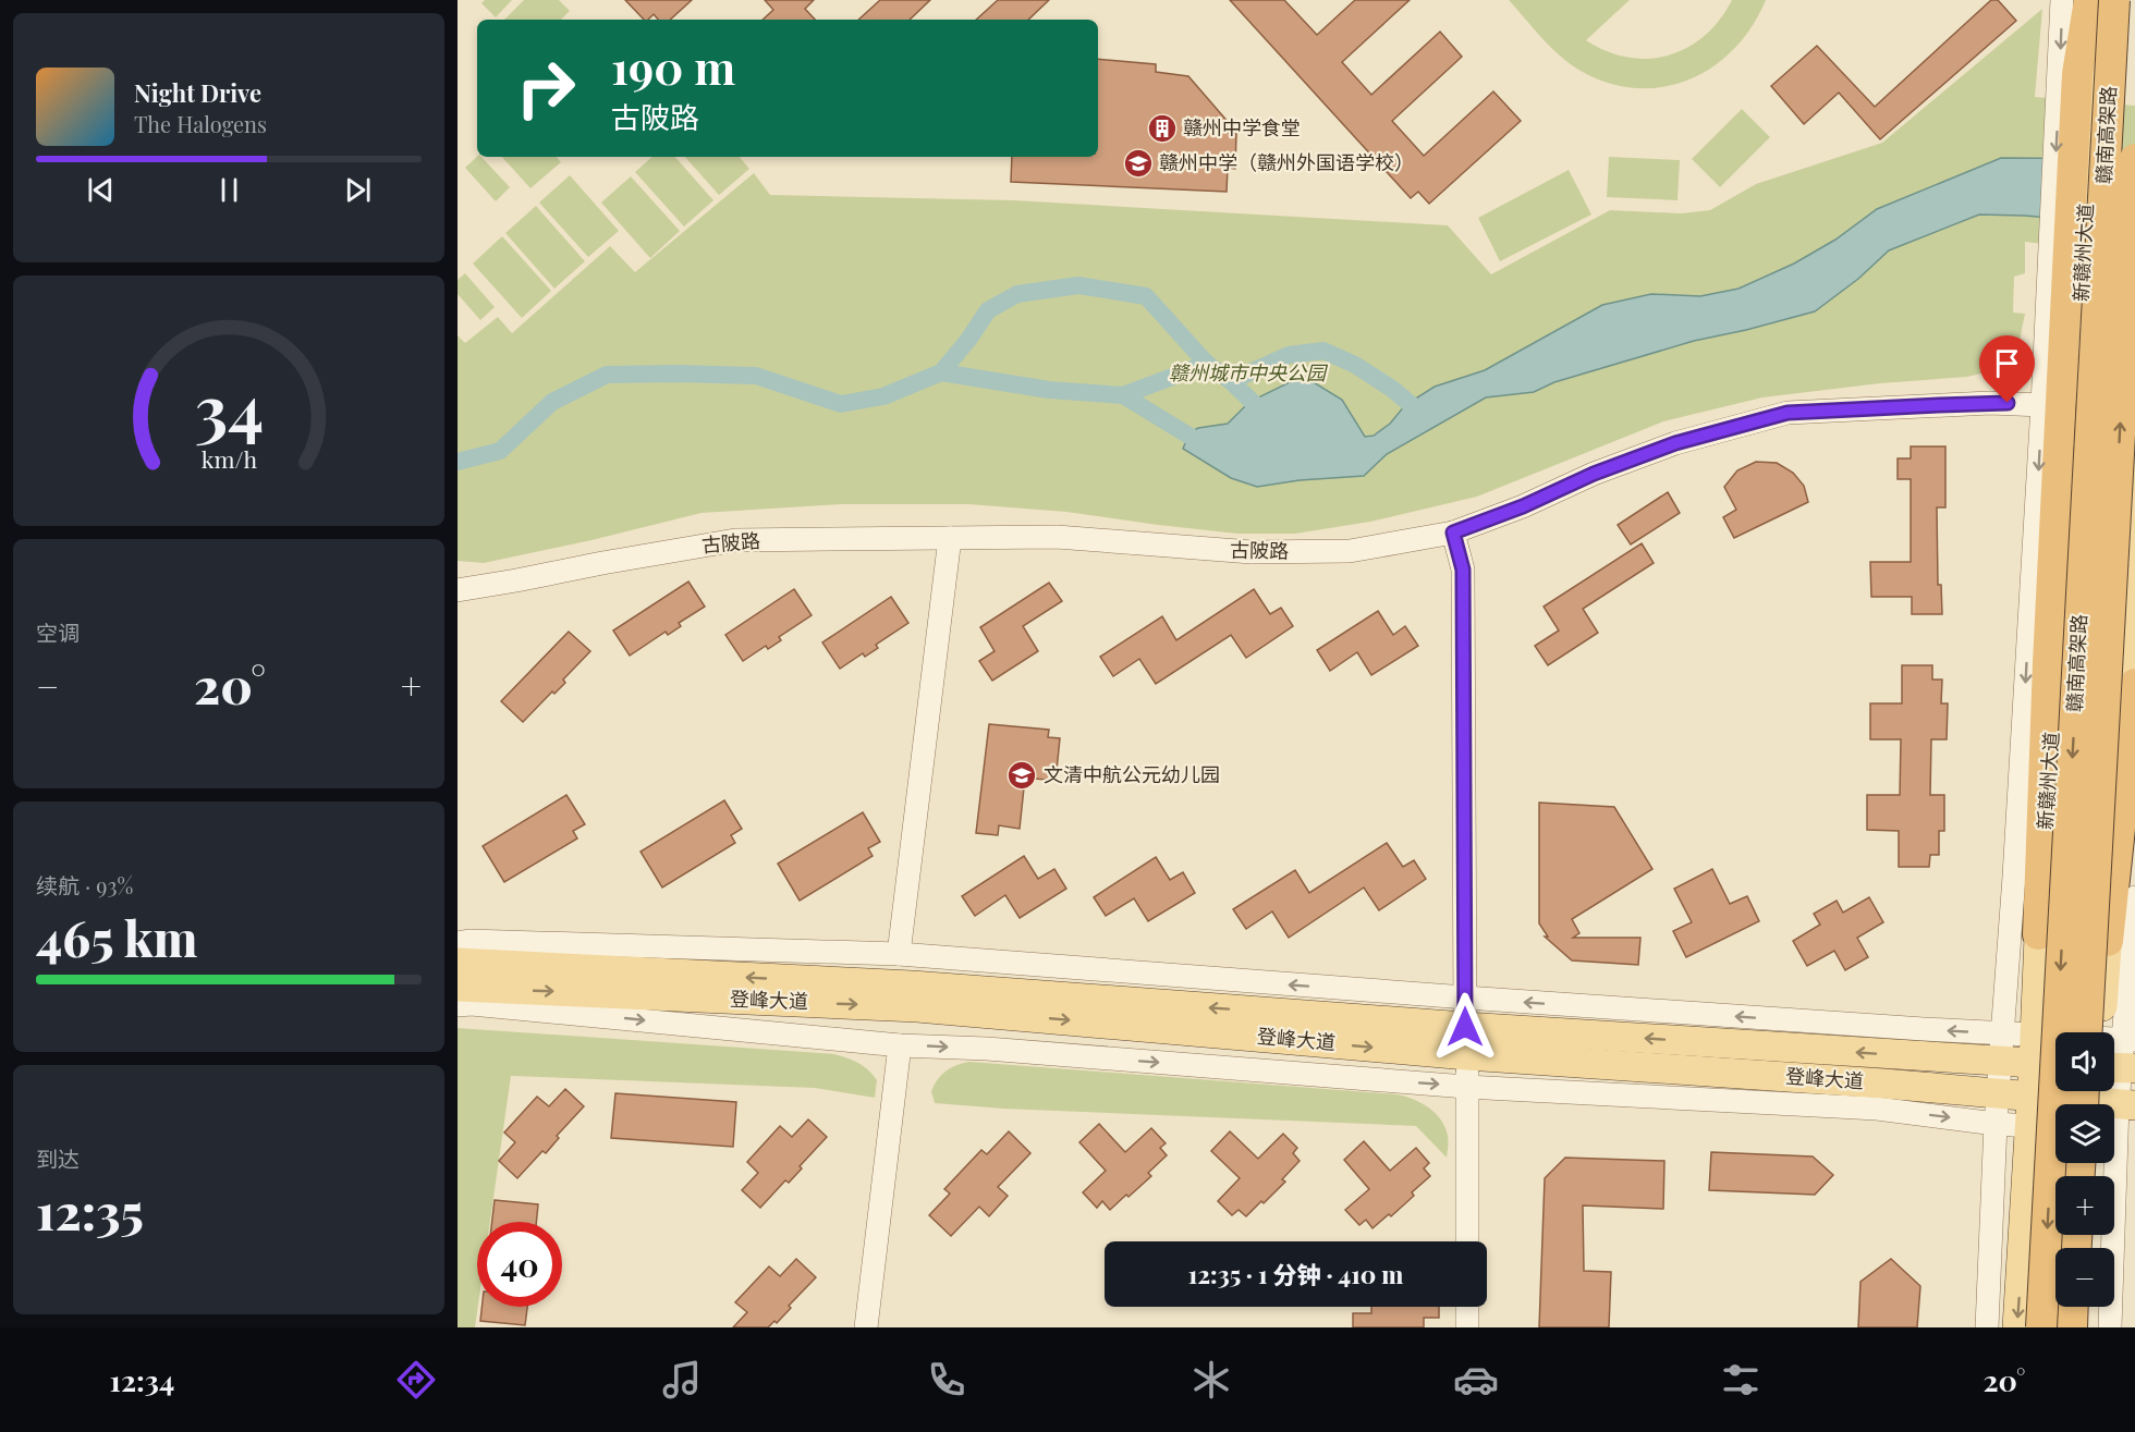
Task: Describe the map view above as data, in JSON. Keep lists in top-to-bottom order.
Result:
{
  "streets": {
    "highway": ["赣南高架路"],
    "main road": ["新赣州大道", "登峰大道"],
    "street": ["古陂路"]
  },
  "crossings": [
    ["新赣州大道", "登峰大道"]
  ],
  "parks": ["赣州城市中央公园"],
  "places": {
    "building": ["赣州中学食堂"],
    "school or university": ["赣州中学（赣州外国语学校）", "文清中航公元幼儿园"]
  },
  "page": {
    "turn": ["190 m", "古陂路"],
    "song": ["Night Drive", "The Halogens"],
    "tile": [
      "空调",
      ["续航 · 93%", "465 km"],
      ["到达", "12:35"]
    ],
    "heat": ["−", "20°", "+"],
    "map_buttons": ["+", "−"],
    "limit": "40",
    "trip": "12:35 · 1 分钟 · 410 m",
    "tabs": ["12:34", "20°"],
    "gauge": ["34", "km/h"]
  }
}
